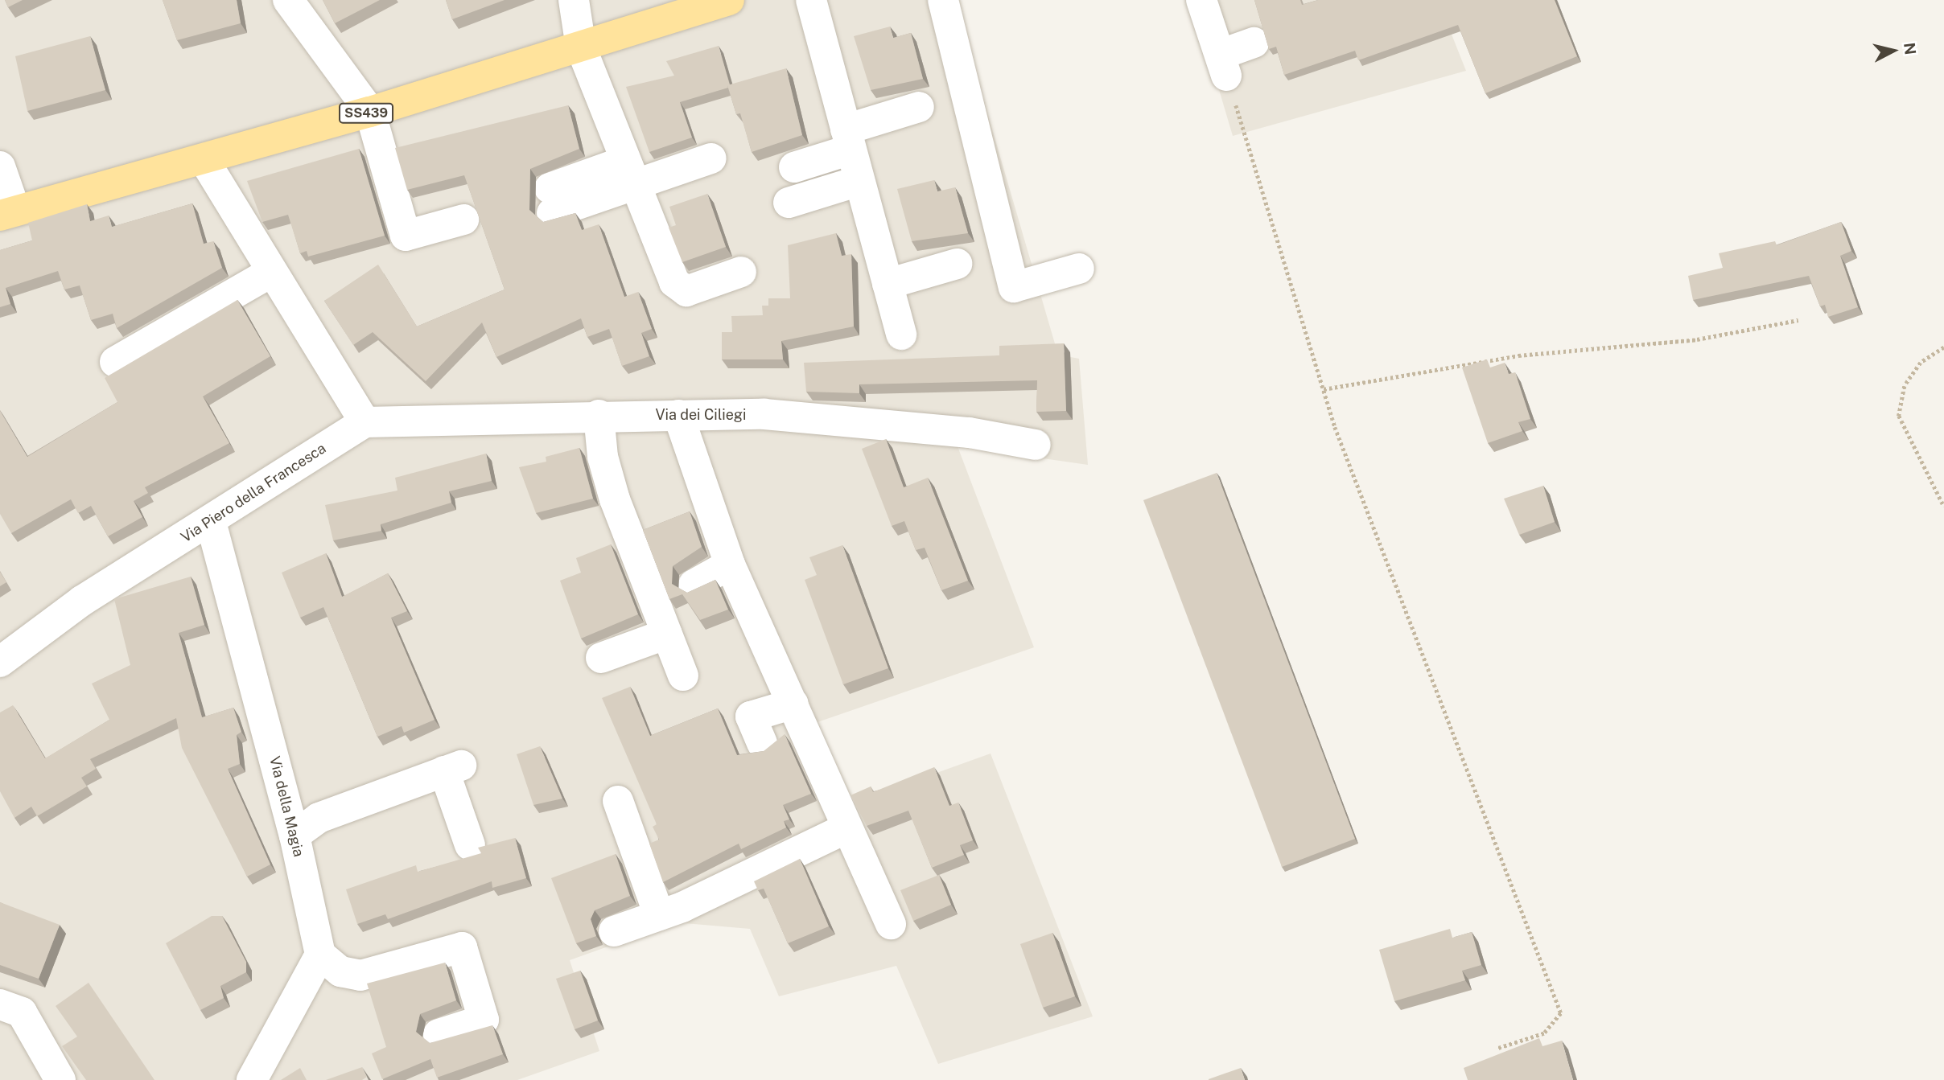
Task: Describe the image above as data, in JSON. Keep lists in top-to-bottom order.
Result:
{
  "streets": {
    "main road": ["SS439"],
    "street": ["Via dei Ciliegi", "Via Piero della Francesca", "Via della Magia"]
  },
  "crossings": [
    ["Via dei Ciliegi", "Via Piero della Francesca"],
    ["Via Piero della Francesca", "Via della Magia"]
  ],
  "north": "right"
}
